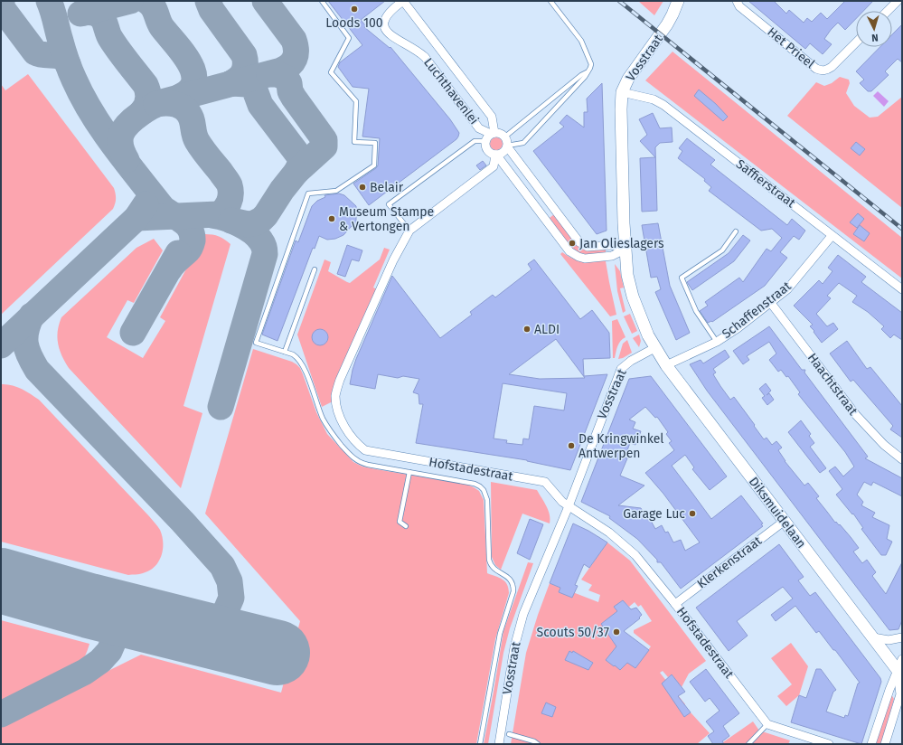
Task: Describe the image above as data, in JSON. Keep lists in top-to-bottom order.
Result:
{
  "streets": {
    "street": [
      "Het Prieel",
      "Vosstraat",
      "Luchthavenlei",
      "Saffierstraat",
      "Schaffenstraat",
      "Haachtstraat",
      "Hofstadestraat",
      "Diksmuidelaan",
      "Klerkenstraat"
    ]
  },
  "crossings": [
    ["Vosstraat", "Saffierstraat"],
    ["Vosstraat", "Hofstadestraat"],
    ["Vosstraat", "Diksmuidelaan"],
    ["Luchthavenlei", "Hofstadestraat"],
    ["Saffierstraat", "Schaffenstraat"],
    ["Schaffenstraat", "Haachtstraat"],
    ["Schaffenstraat", "Diksmuidelaan"],
    ["Hofstadestraat", "Klerkenstraat"],
    ["Diksmuidelaan", "Klerkenstraat"]
  ],
  "places": [
    "Loods 100",
    "Belair",
    "Museum Stampe & Vertongen",
    "Jan Olieslagers",
    "ALDI",
    "De Kringwinkel Antwerpen",
    "Garage Luc",
    "Scouts 50/37"
  ],
  "north": "bottom"
}
